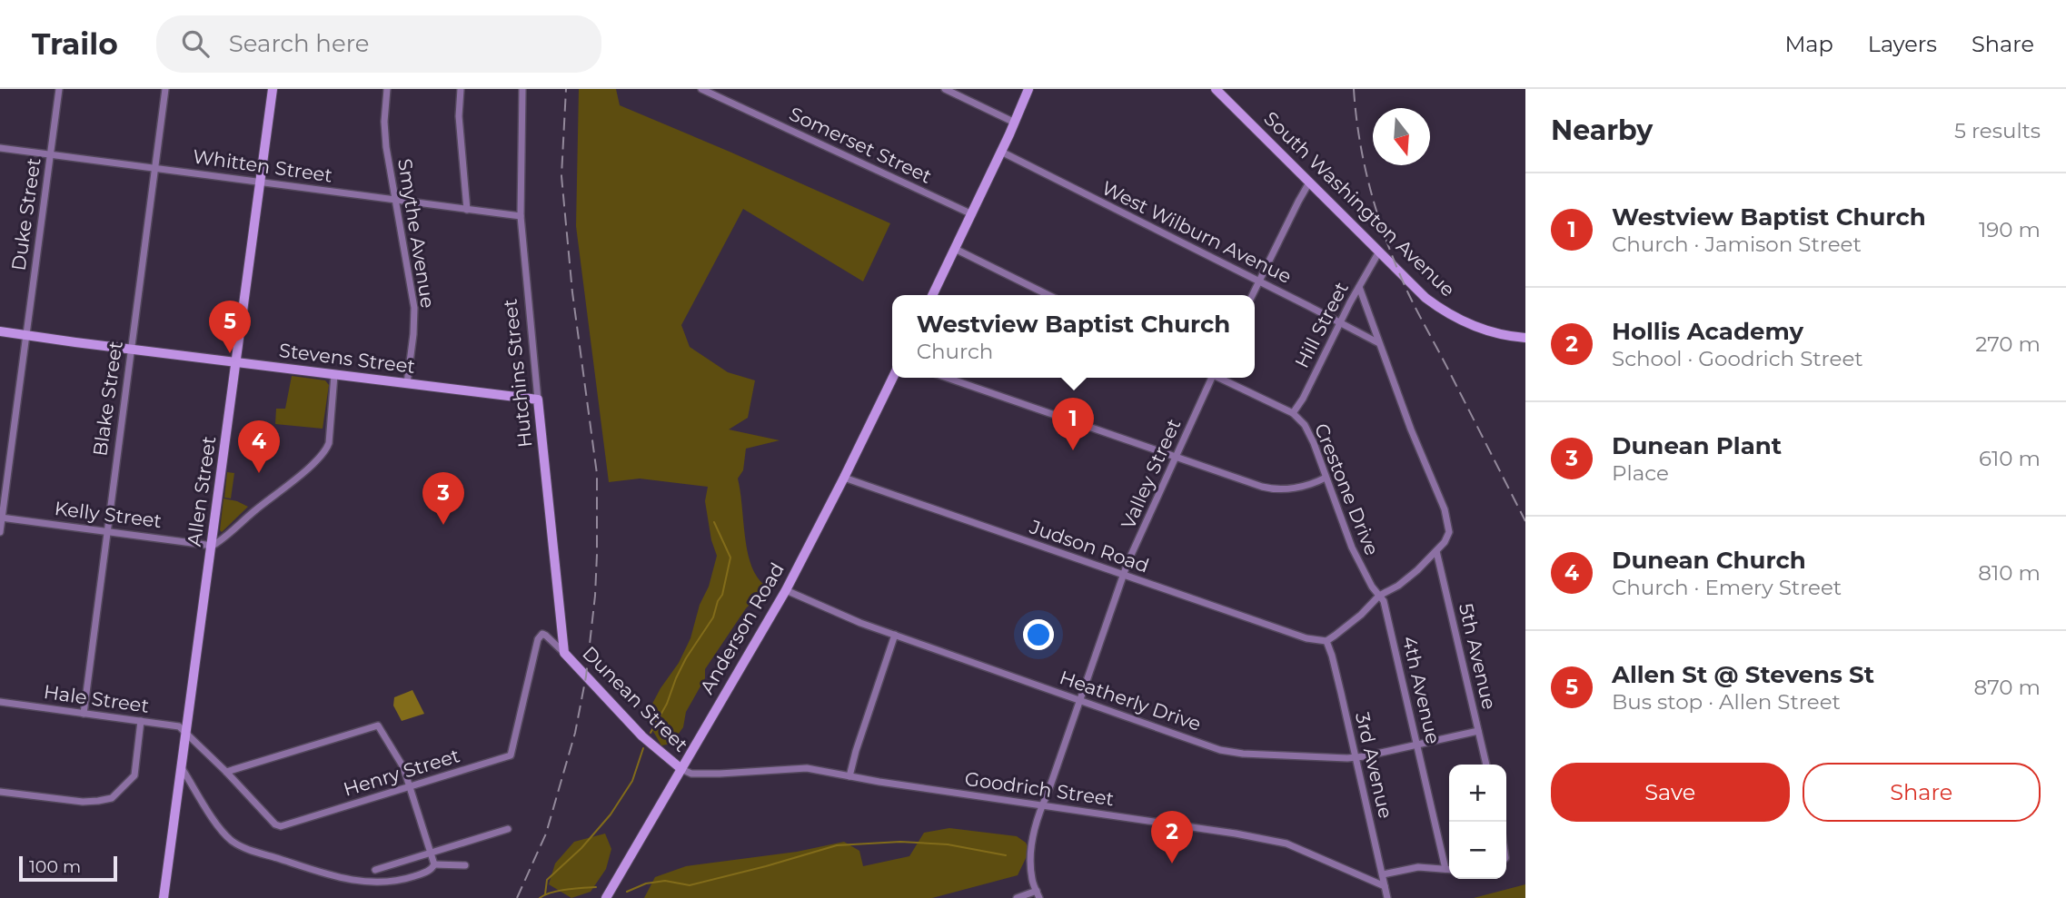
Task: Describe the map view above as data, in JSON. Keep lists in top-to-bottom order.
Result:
{
  "streets": {
    "street": [
      "Somerset Street",
      "Whitten Street",
      "South Washington Avenue",
      "Duke Street",
      "West Wilburn Avenue",
      "Smythe Avenue",
      "Hill Street",
      "Stevens Street",
      "Hutchins Street",
      "Blake Street",
      "Valley Street",
      "Crestone Drive",
      "Allen Street",
      "Kelly Street",
      "Judson Road",
      "Anderson Road",
      "5th Avenue",
      "4th Avenue",
      "Hale Street",
      "Dunean Street",
      "Heatherly Drive",
      "3rd Avenue",
      "Henry Street",
      "Goodrich Street"
    ]
  },
  "crossings": [
    ["Whitten Street", "Duke Street"],
    ["Whitten Street", "Smythe Avenue"],
    ["Whitten Street", "Hutchins Street"],
    ["Whitten Street", "Blake Street"],
    ["Whitten Street", "Allen Street"],
    ["South Washington Avenue", "Hill Street"],
    ["Duke Street", "Stevens Street"],
    ["Duke Street", "Kelly Street"],
    ["West Wilburn Avenue", "Hill Street"],
    ["Smythe Avenue", "Stevens Street"],
    ["Hill Street", "Crestone Drive"],
    ["Stevens Street", "Hutchins Street"],
    ["Stevens Street", "Blake Street"],
    ["Stevens Street", "Allen Street"],
    ["Hutchins Street", "Dunean Street"],
    ["Hutchins Street", "Henry Street"],
    ["Blake Street", "Kelly Street"],
    ["Blake Street", "Hale Street"],
    ["Valley Street", "Judson Road"],
    ["Valley Street", "Heatherly Drive"],
    ["Valley Street", "Goodrich Street"],
    ["Crestone Drive", "4th Avenue"],
    ["Allen Street", "Kelly Street"],
    ["Allen Street", "Hale Street"],
    ["Allen Street", "Henry Street"],
    ["Judson Road", "Anderson Road"],
    ["Judson Road", "3rd Avenue"],
    ["Anderson Road", "Dunean Street"],
    ["Anderson Road", "Heatherly Drive"],
    ["Anderson Road", "Goodrich Street"],
    ["5th Avenue", "Heatherly Drive"],
    ["4th Avenue", "Heatherly Drive"],
    ["Hale Street", "Henry Street"],
    ["Dunean Street", "Henry Street"],
    ["Dunean Street", "Goodrich Street"],
    ["Heatherly Drive", "3rd Avenue"],
    ["3rd Avenue", "Goodrich Street"]
  ],
  "scale_bar": "100 m",
  "north": "bottom",
  "page": {
    "header": "Trailo",
    "search": "Search here",
    "nav": ["Map", "Layers", "Share"],
    "heading": ["Nearby", "5 results"],
    "list": [
      {
        "mark": "1",
        "name": "Westview Baptist Church",
        "note": "Church · Jamison Street",
        "value": "190 m"
      },
      {
        "mark": "2",
        "name": "Hollis Academy",
        "note": "School · Goodrich Street",
        "value": "270 m"
      },
      {
        "mark": "3",
        "name": "Dunean Plant",
        "note": "Place",
        "value": "610 m"
      },
      {
        "mark": "4",
        "name": "Dunean Church",
        "note": "Church · Emery Street",
        "value": "810 m"
      },
      {
        "mark": "5",
        "name": "Allen St @ Stevens St",
        "note": "Bus stop · Allen Street",
        "value": "870 m"
      }
    ],
    "popup": ["Westview Baptist Church", "Church"],
    "pins": [
      "5",
      "1",
      "4",
      "3",
      "2"
    ],
    "buttons": ["Save", "Share"],
    "map_buttons": ["+", "−"],
    "scale": "100 m"
  }
}
